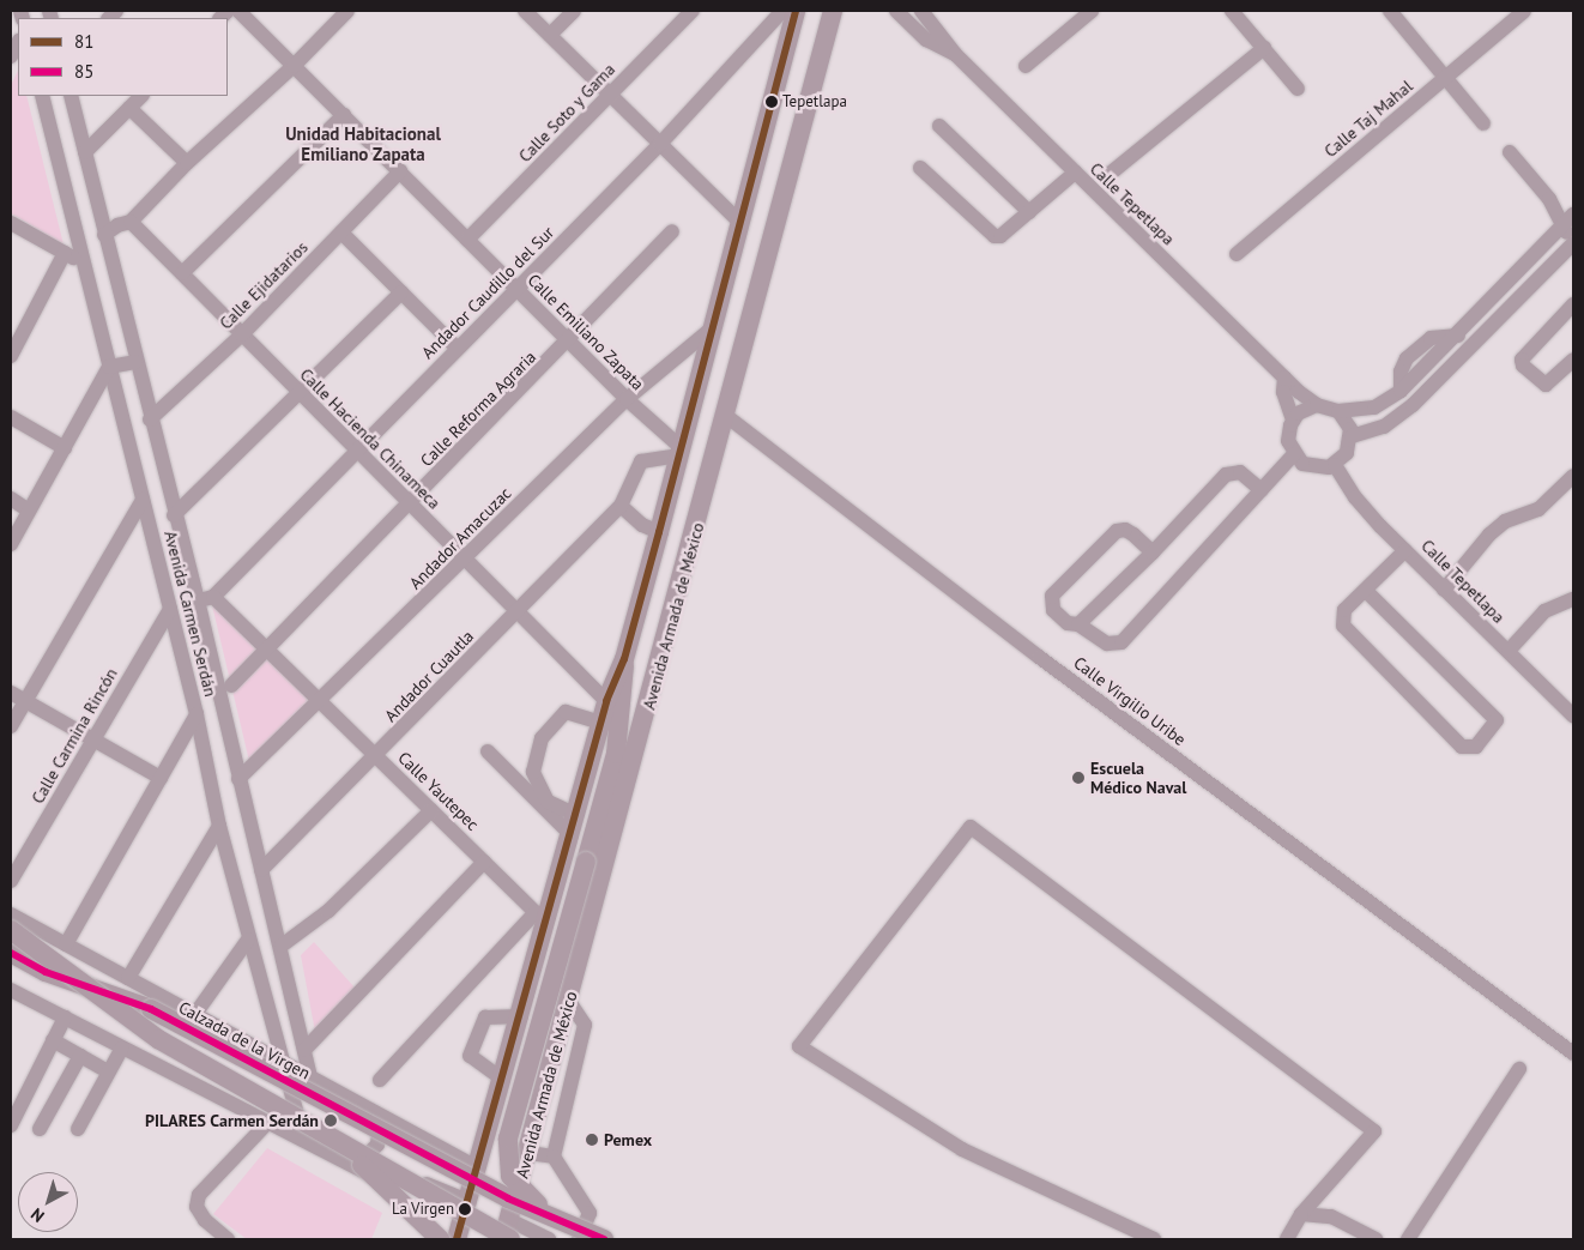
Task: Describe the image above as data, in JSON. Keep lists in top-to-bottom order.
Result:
{
  "streets": {
    "main road": ["Avenida Armada de México", "Calzada de la Virgen"],
    "street": [
      "Calle Soto y Gama",
      "Calle Taj Mahal",
      "Calle Tepetlapa",
      "Calle Ejidatarios",
      "Andador Caudillo del Sur",
      "Calle Emiliano Zapata",
      "Calle Reforma Agraria",
      "Calle Hacienda Chinameca",
      "Andador Amacuzac",
      "Avenida Carmen Serdán",
      "Andador Cuautla",
      "Calle Virgilio Uribe",
      "Calle Carmina Rincón",
      "Calle Yautepec"
    ]
  },
  "crossings": [
    ["Calle Soto y Gama", "Calle Emiliano Zapata"],
    ["Calle Ejidatarios", "Calle Emiliano Zapata"],
    ["Calle Ejidatarios", "Calle Hacienda Chinameca"],
    ["Calle Ejidatarios", "Avenida Carmen Serdán"],
    ["Andador Caudillo del Sur", "Calle Emiliano Zapata"],
    ["Andador Caudillo del Sur", "Calle Hacienda Chinameca"],
    ["Andador Caudillo del Sur", "Calle Yautepec"],
    ["Calle Emiliano Zapata", "Calle Reforma Agraria"],
    ["Calle Emiliano Zapata", "Andador Amacuzac"],
    ["Calle Emiliano Zapata", "Andador Cuautla"],
    ["Calle Reforma Agraria", "Calle Hacienda Chinameca"],
    ["Calle Reforma Agraria", "Calle Yautepec"],
    ["Calle Hacienda Chinameca", "Andador Amacuzac"],
    ["Calle Hacienda Chinameca", "Andador Cuautla"],
    ["Andador Amacuzac", "Avenida Carmen Serdán"],
    ["Andador Amacuzac", "Calle Yautepec"],
    ["Avenida Carmen Serdán", "Andador Cuautla"],
    ["Avenida Carmen Serdán", "Calle Carmina Rincón"],
    ["Avenida Carmen Serdán", "Calzada de la Virgen"],
    ["Avenida Armada de México", "Calle Virgilio Uribe"],
    ["Andador Cuautla", "Calle Yautepec"]
  ],
  "districts": ["Unidad Habitacional Emiliano Zapata"],
  "places": [
    "Tepetlapa",
    "Escuela Médico Naval",
    "PILARES Carmen Serdán",
    "Pemex",
    "La Virgen"
  ],
  "lines": ["transit line 81", "transit line 85"],
  "legend": ["81", "85"],
  "north": "bottom left"
}
